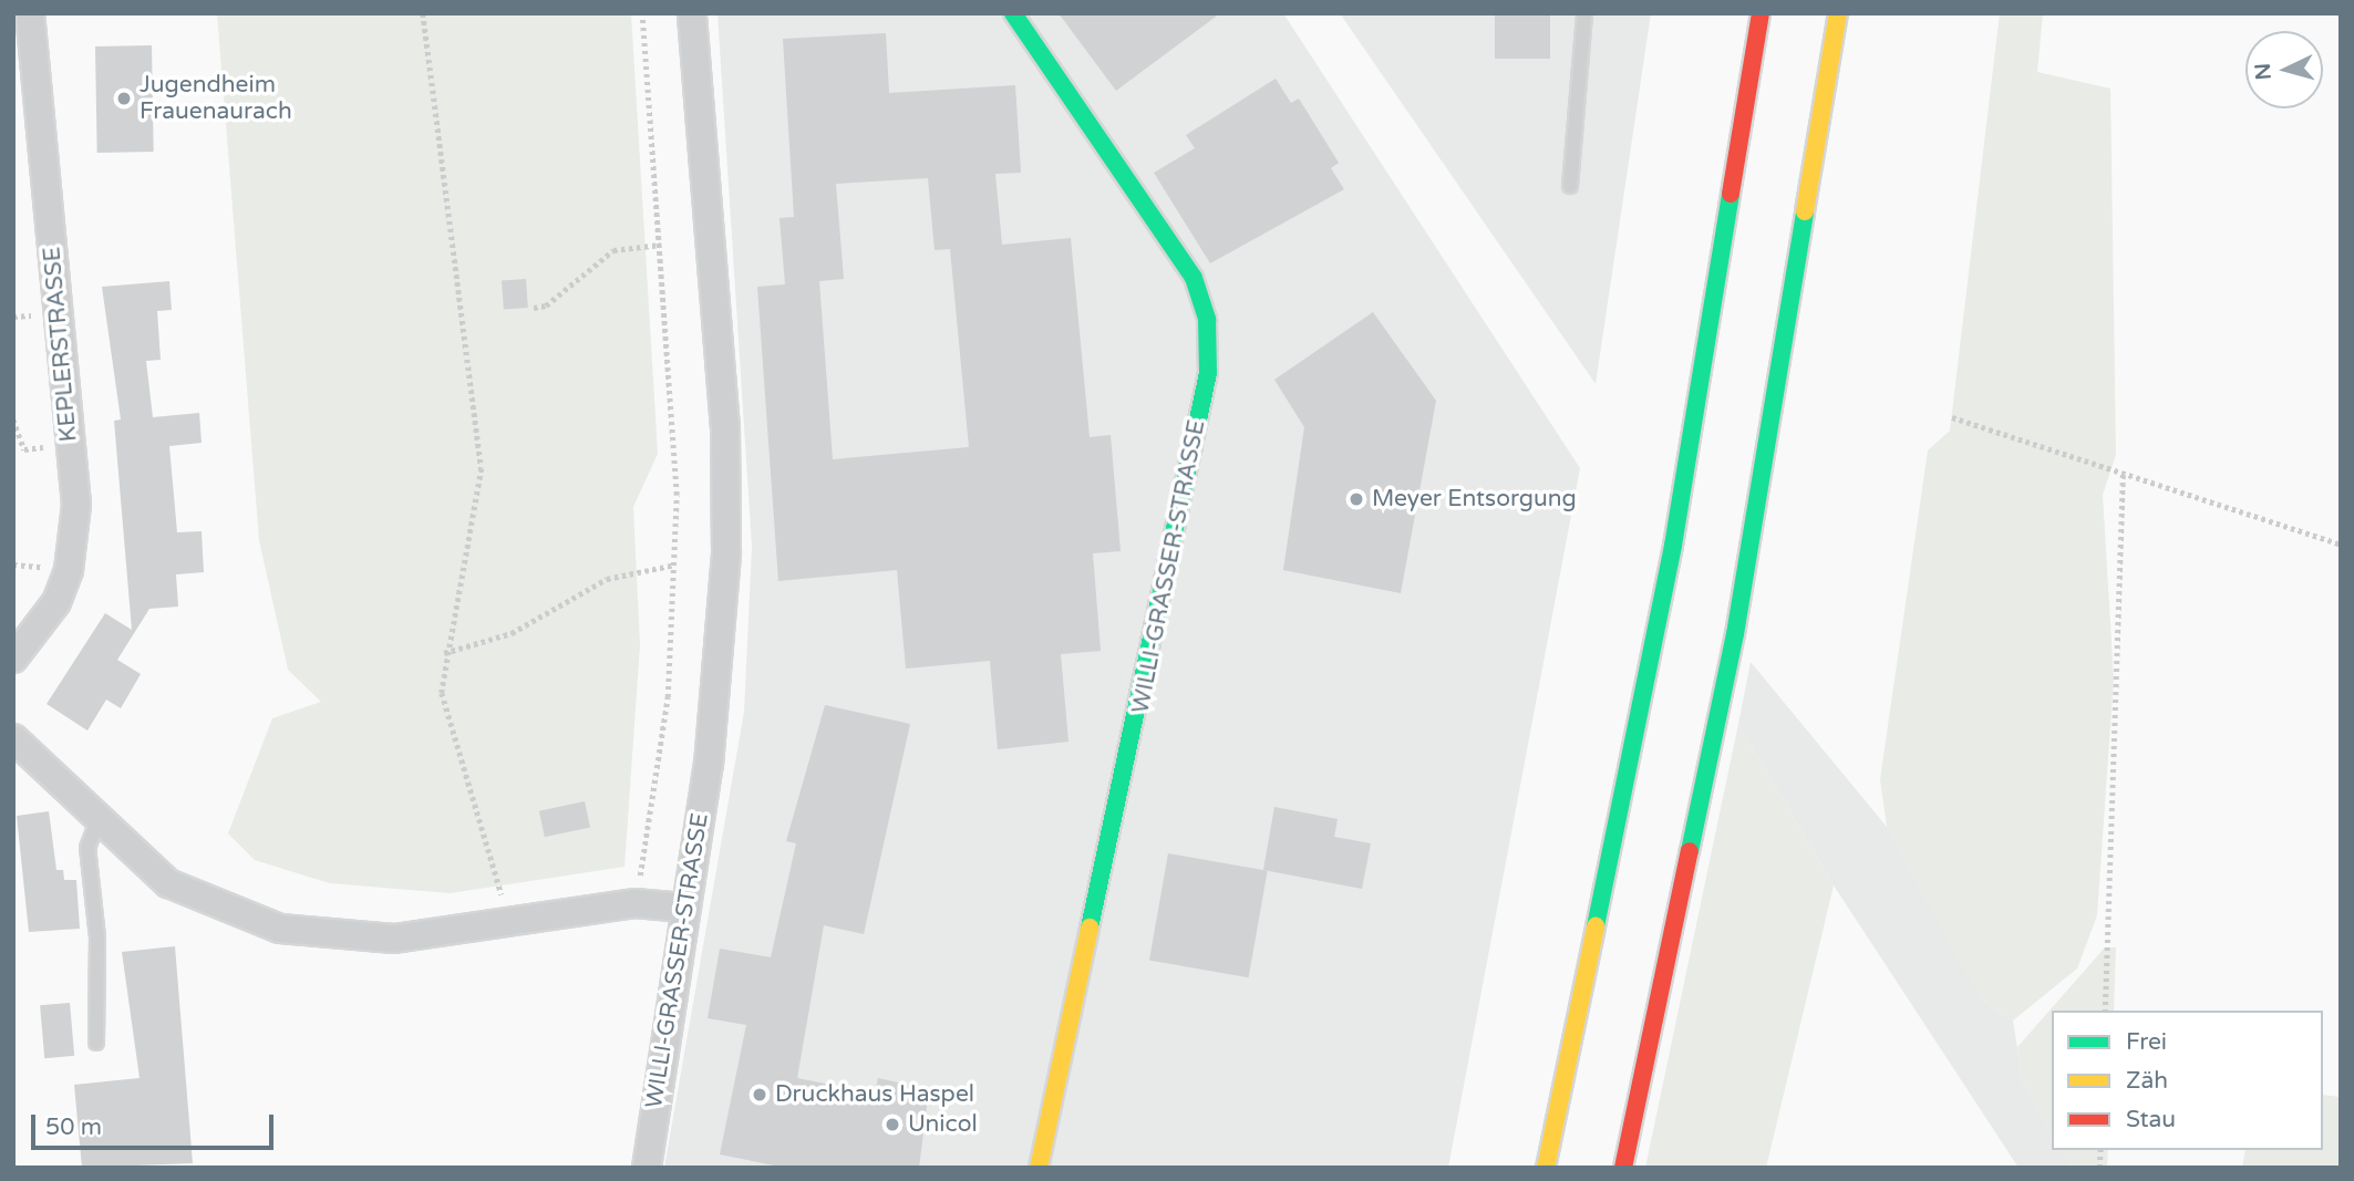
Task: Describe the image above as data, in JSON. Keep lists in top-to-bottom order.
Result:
{
  "streets": {
    "main road": ["WILLI-GRASSER-STRASSE"],
    "street": ["KEPLERSTRASSE"]
  },
  "places": [
    "Jugendheim Frauenaurach",
    "Meyer Entsorgung",
    "Druckhaus Haspel",
    "Unicol"
  ],
  "legend": ["Frei", "Zäh", "Stau"],
  "scale_bar": "50 m",
  "north": "left"
}
